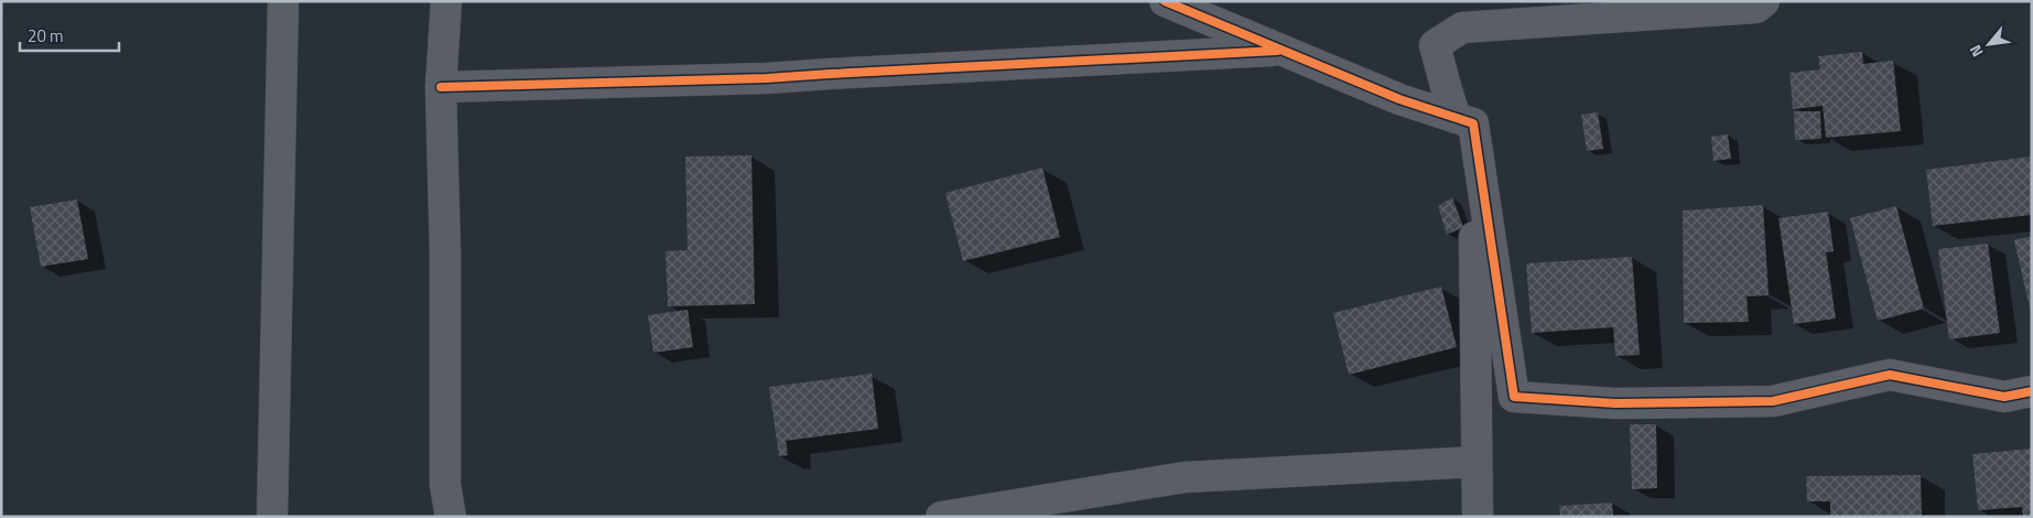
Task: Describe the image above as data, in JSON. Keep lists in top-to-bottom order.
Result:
{
  "scale_bar": "20 m",
  "north": "bottom left"
}
